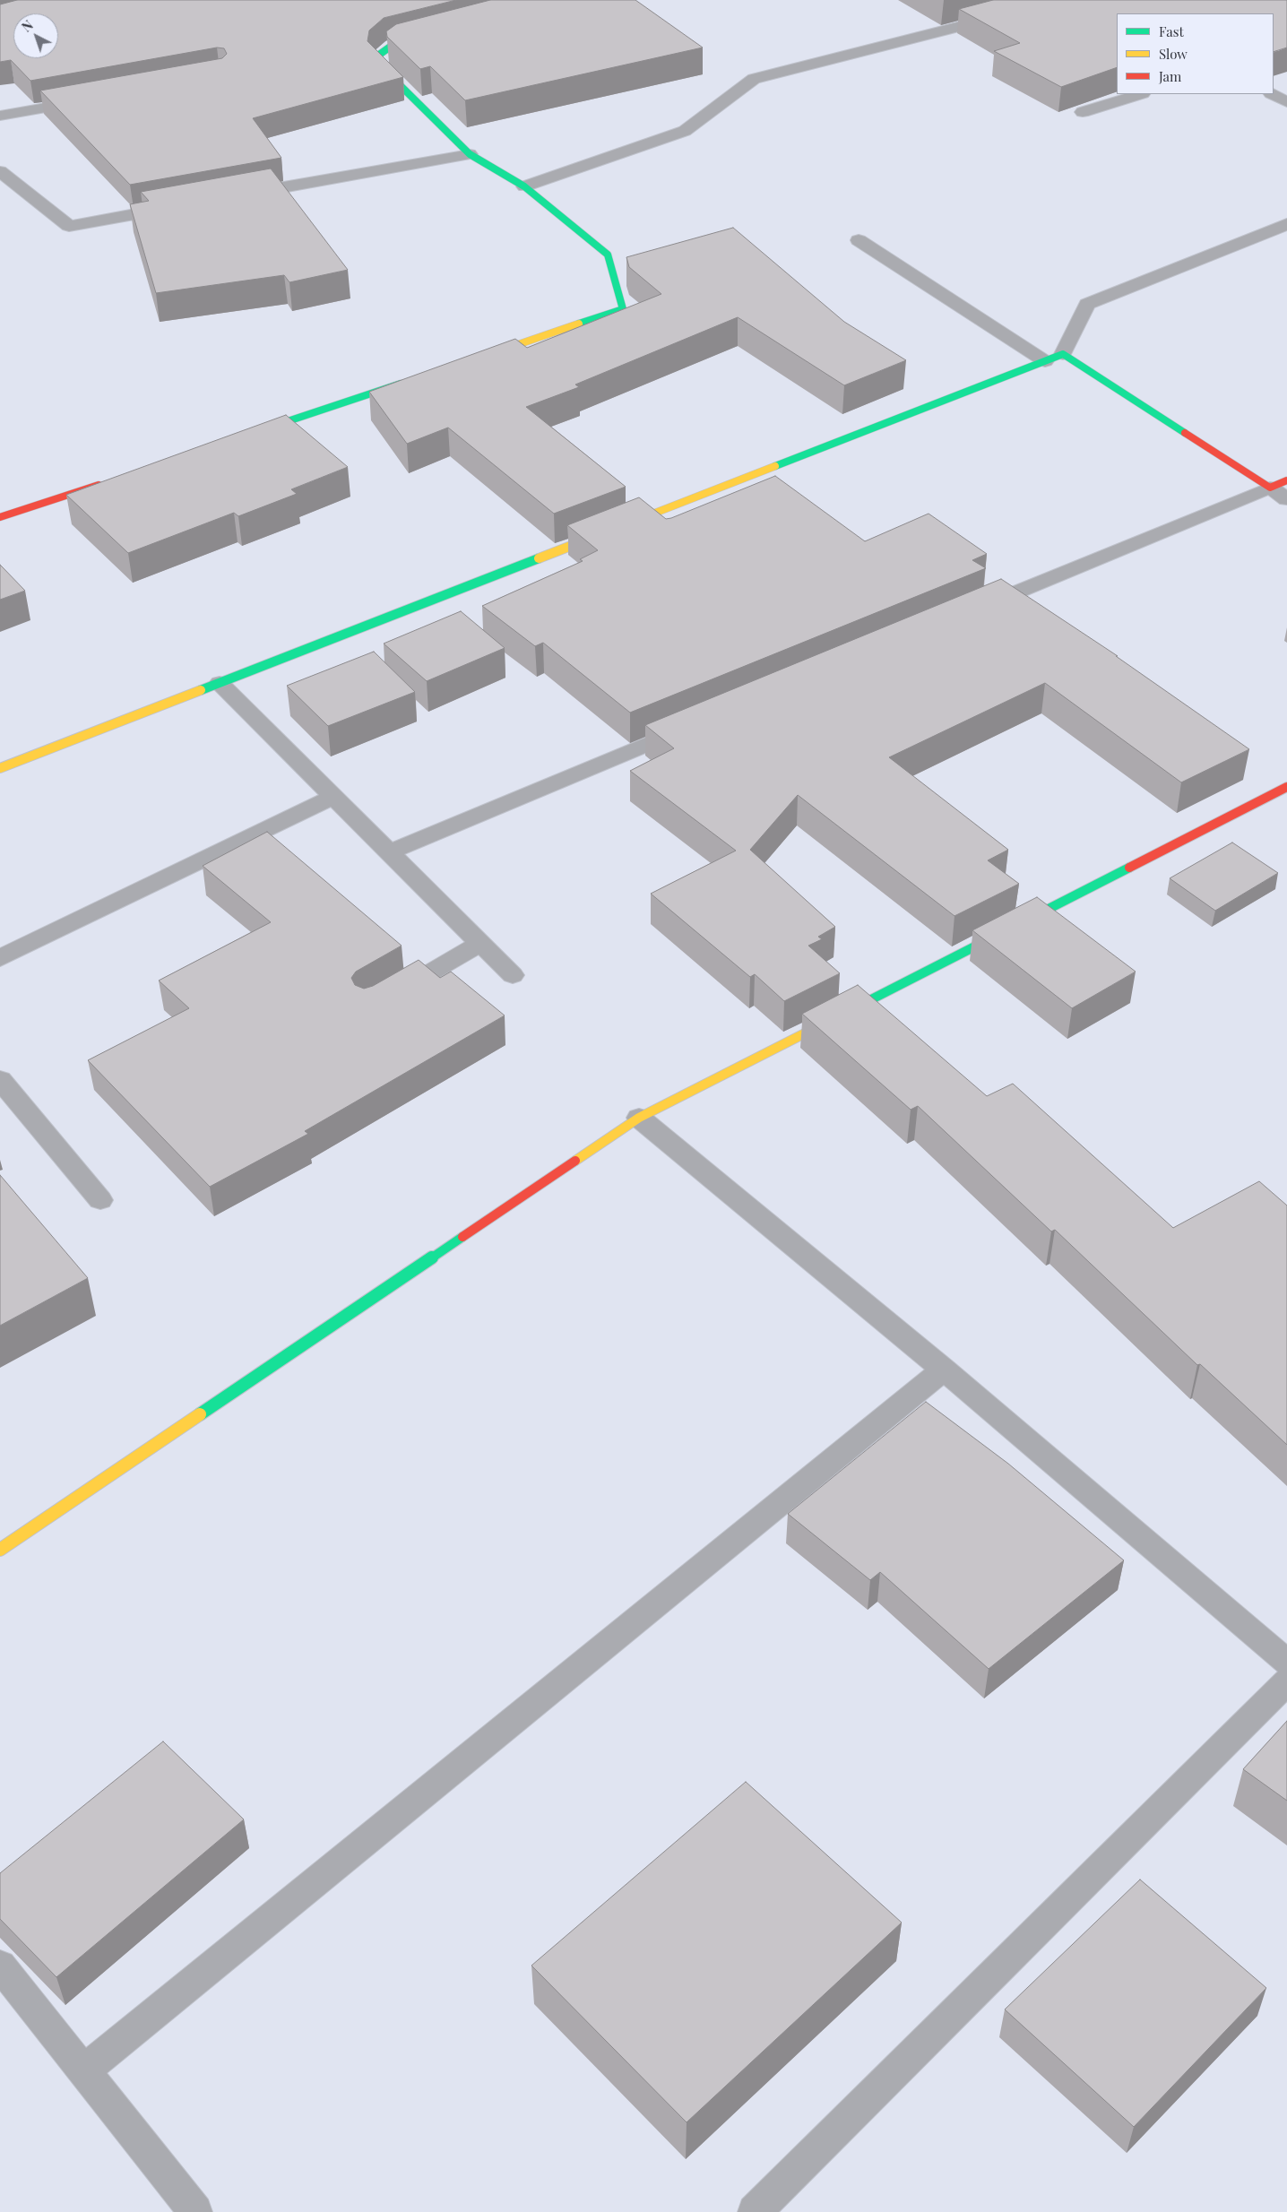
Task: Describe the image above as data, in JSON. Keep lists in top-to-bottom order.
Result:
{
  "legend": ["Fast", "Slow", "Jam"],
  "north": "top left"
}
